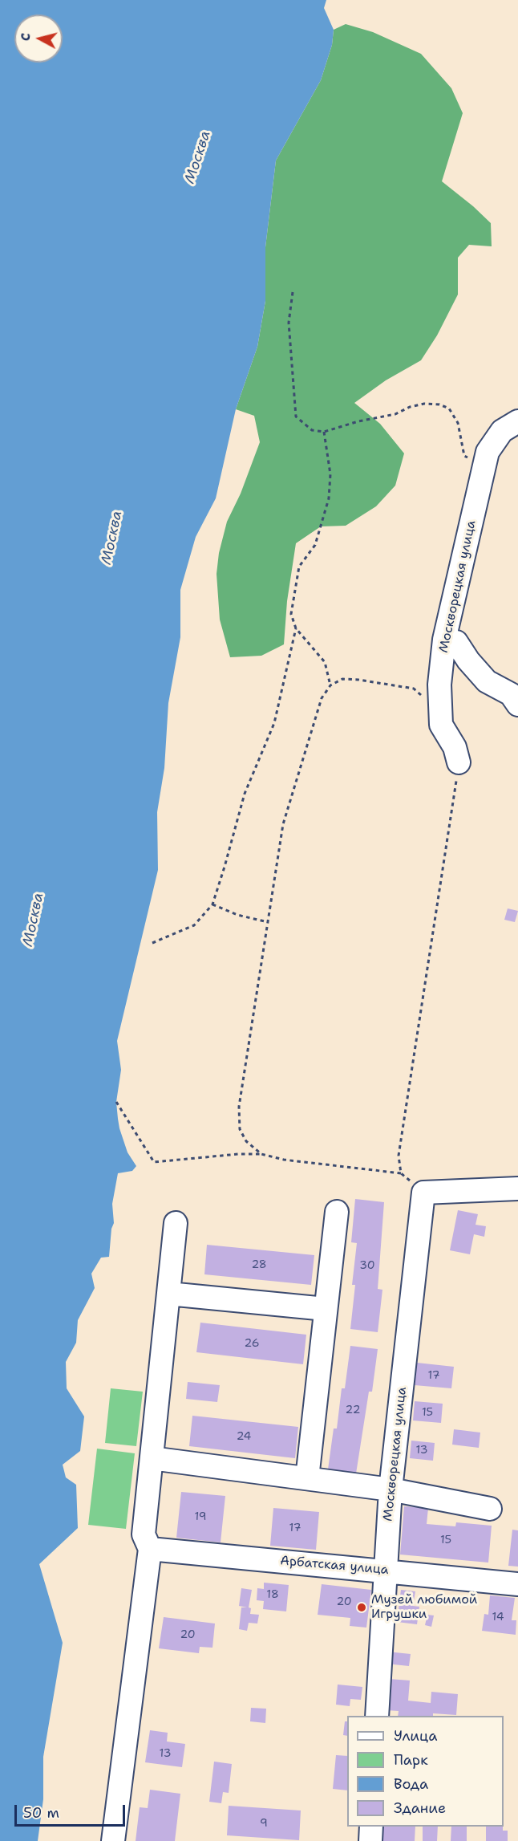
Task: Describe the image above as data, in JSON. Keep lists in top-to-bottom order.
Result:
{
  "streets": {
    "street": ["Москворецкая улица", "Арбатская улица"]
  },
  "crossings": [
    ["Москворецкая улица", "Арбатская улица"]
  ],
  "water": ["Москва"],
  "places": ["Музей любимой Игрушки"],
  "house_numbers": [
    "28",
    "30",
    "26",
    "17",
    "22",
    "15",
    "24",
    "13",
    "19",
    "17",
    "15",
    "18",
    "20",
    "14",
    "20",
    "13",
    "9"
  ],
  "legend": [
    "Улица",
    "Парк",
    "Вода",
    "Здание"
  ],
  "scale_bar": "50 m",
  "north": "left"
}
